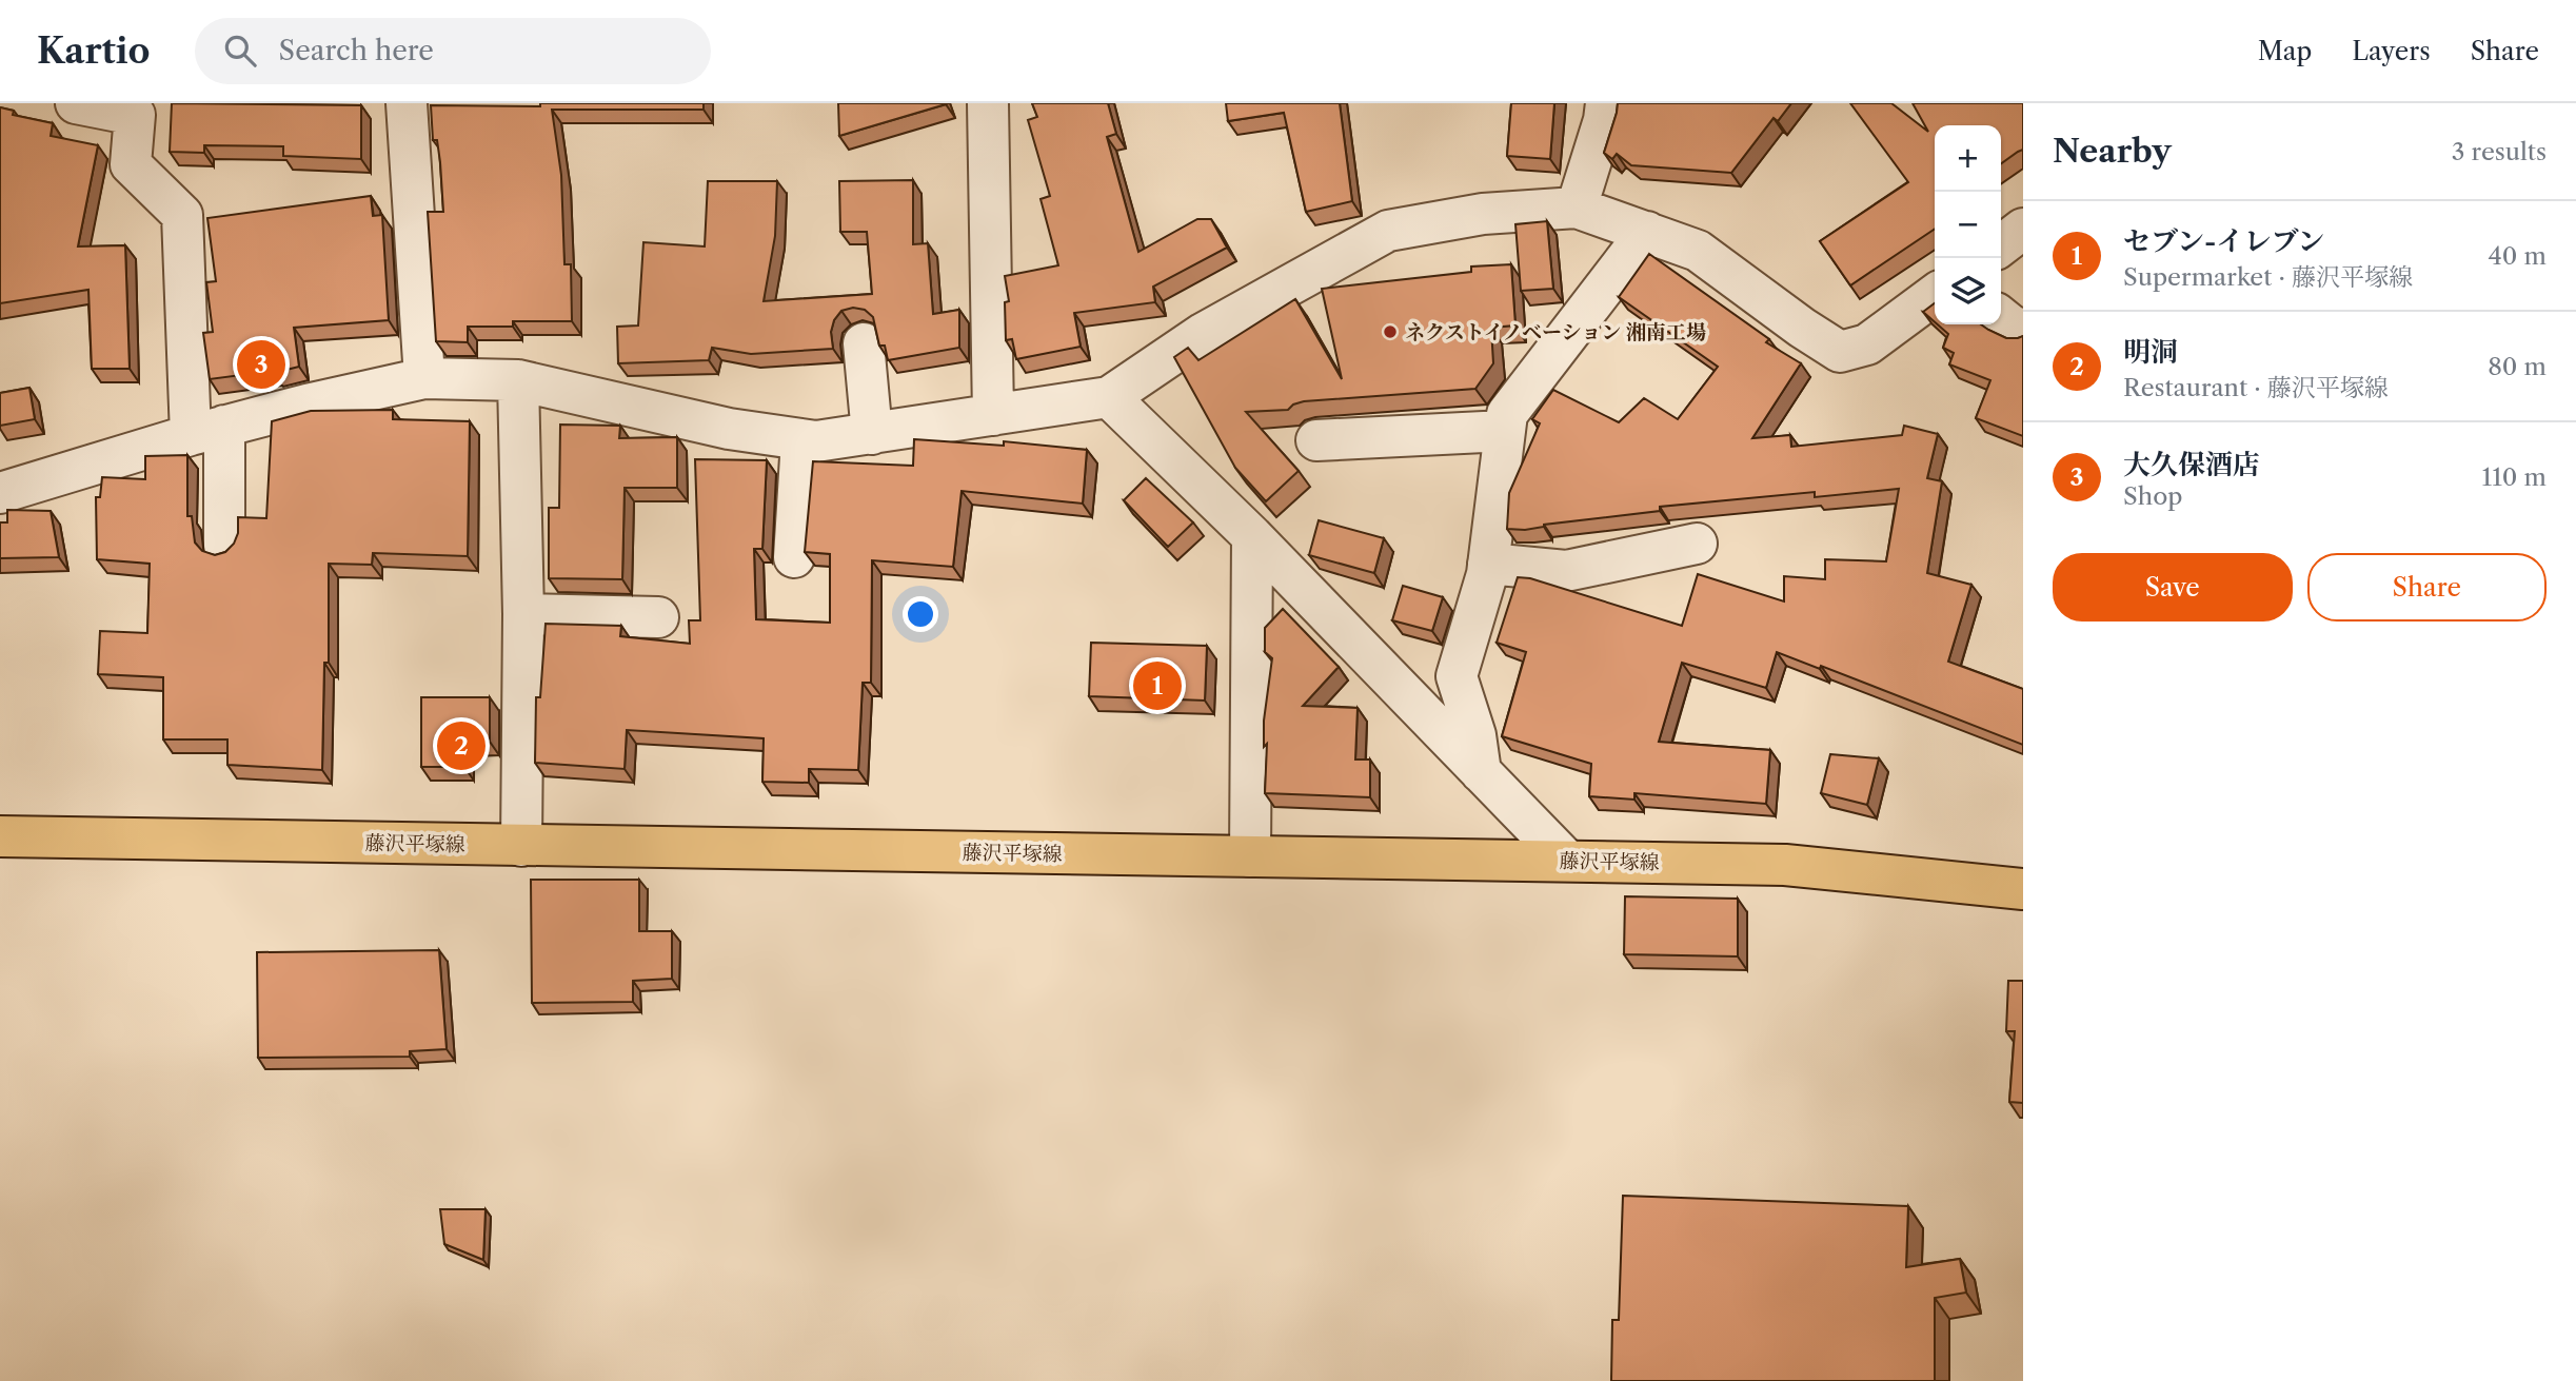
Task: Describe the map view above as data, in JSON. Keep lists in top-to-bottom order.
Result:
{
  "streets": {
    "main road": ["藤沢平塚線"]
  },
  "places": ["ネクストイノベーション 湘南工場"],
  "page": {
    "header": "Kartio",
    "search": "Search here",
    "nav": ["Map", "Layers", "Share"],
    "heading": ["Nearby", "3 results"],
    "map_buttons": ["+", "−"],
    "list": [
      {
        "mark": "1",
        "name": "セブン-イレブン",
        "note": "Supermarket · 藤沢平塚線",
        "value": "40 m"
      },
      {
        "mark": "2",
        "name": "明洞",
        "note": "Restaurant · 藤沢平塚線",
        "value": "80 m"
      },
      {
        "mark": "3",
        "name": "大久保酒店",
        "note": "Shop",
        "value": "110 m"
      }
    ],
    "pins": ["3", "1", "2"],
    "buttons": ["Save", "Share"]
  }
}
